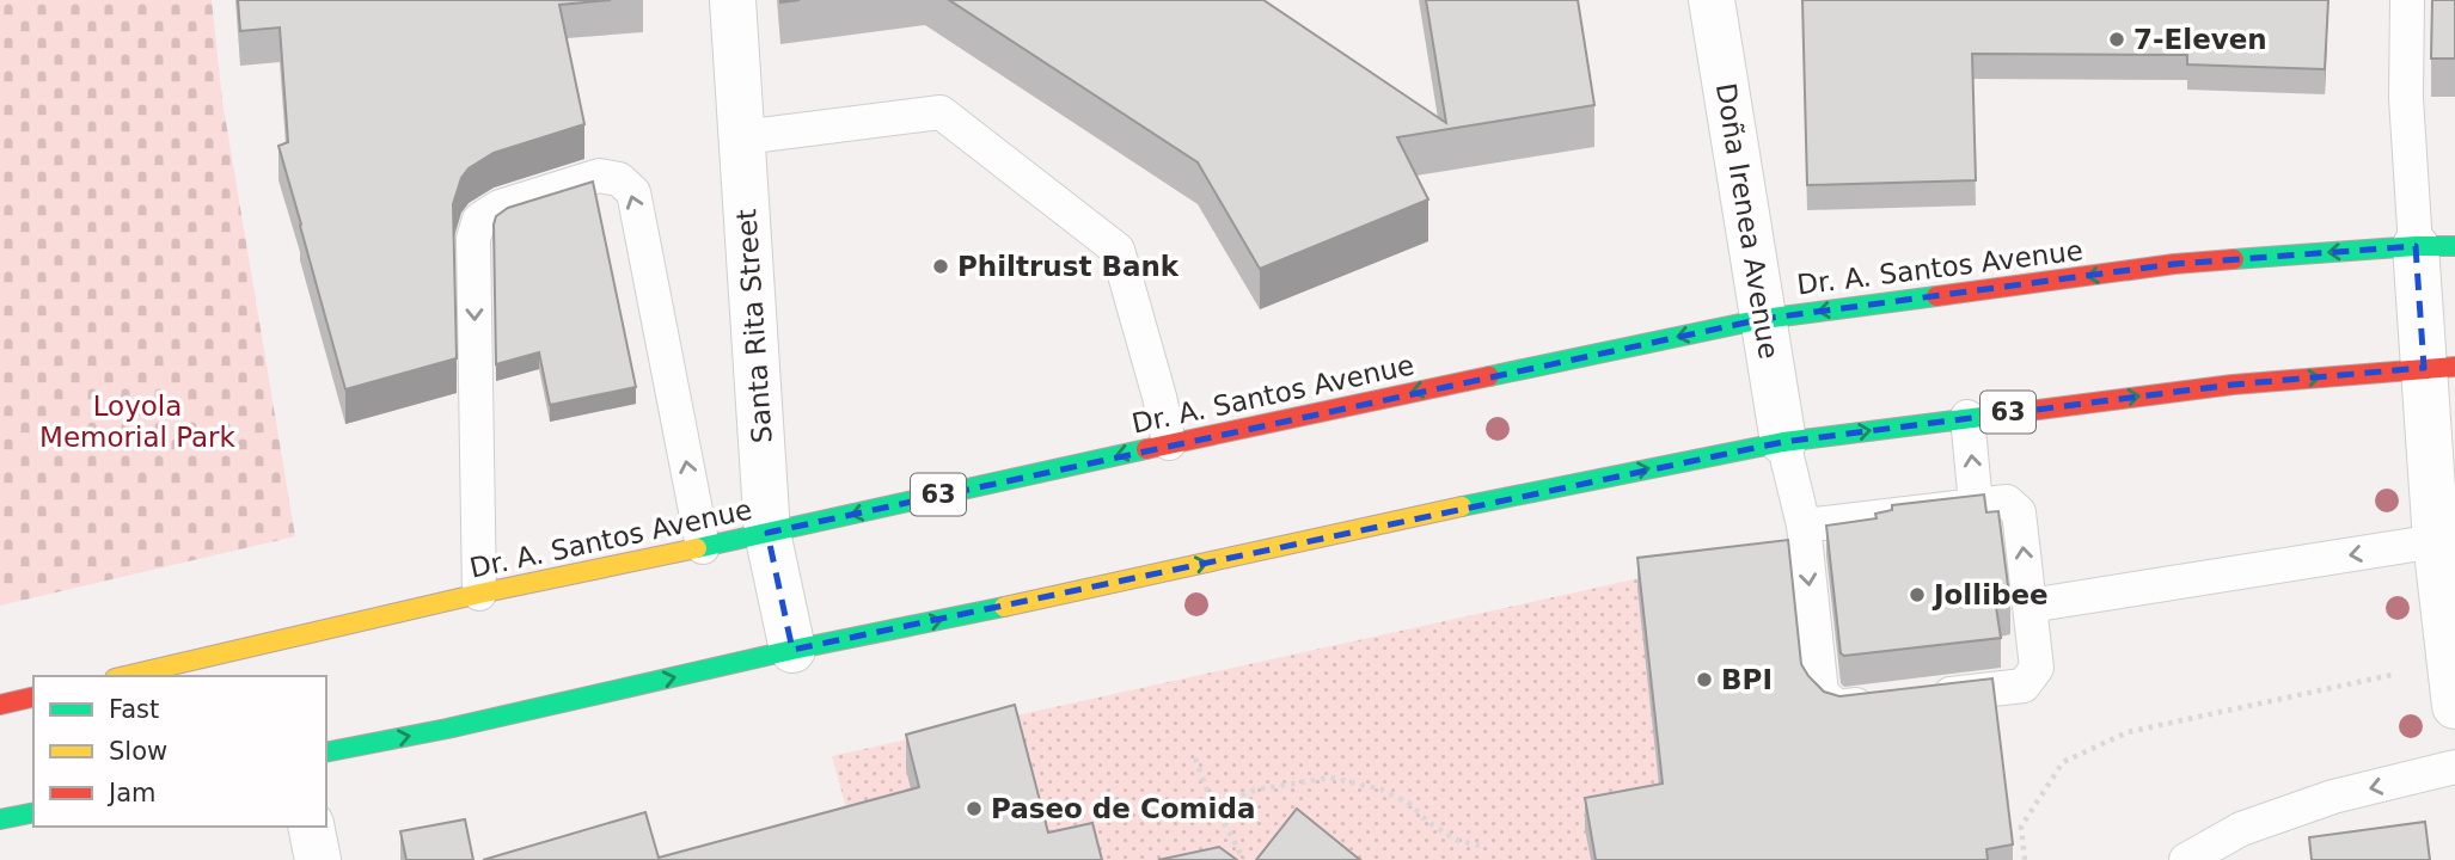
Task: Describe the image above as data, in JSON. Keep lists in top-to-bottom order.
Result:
{
  "streets": {
    "main road": ["Dr. A. Santos Avenue", "63"],
    "street": ["Doña Irenea Avenue", "Santa Rita Street"]
  },
  "crossings": [
    ["Doña Irenea Avenue", "Dr. A. Santos Avenue"],
    ["Doña Irenea Avenue", "63"],
    ["Dr. A. Santos Avenue", "Santa Rita Street"],
    ["Santa Rita Street", "63"]
  ],
  "parks": ["Loyola Memorial Park"],
  "places": [
    "7-Eleven",
    "Philtrust Bank",
    "Jollibee",
    "BPI",
    "Paseo de Comida"
  ],
  "legend": ["Fast", "Slow", "Jam"]
}
